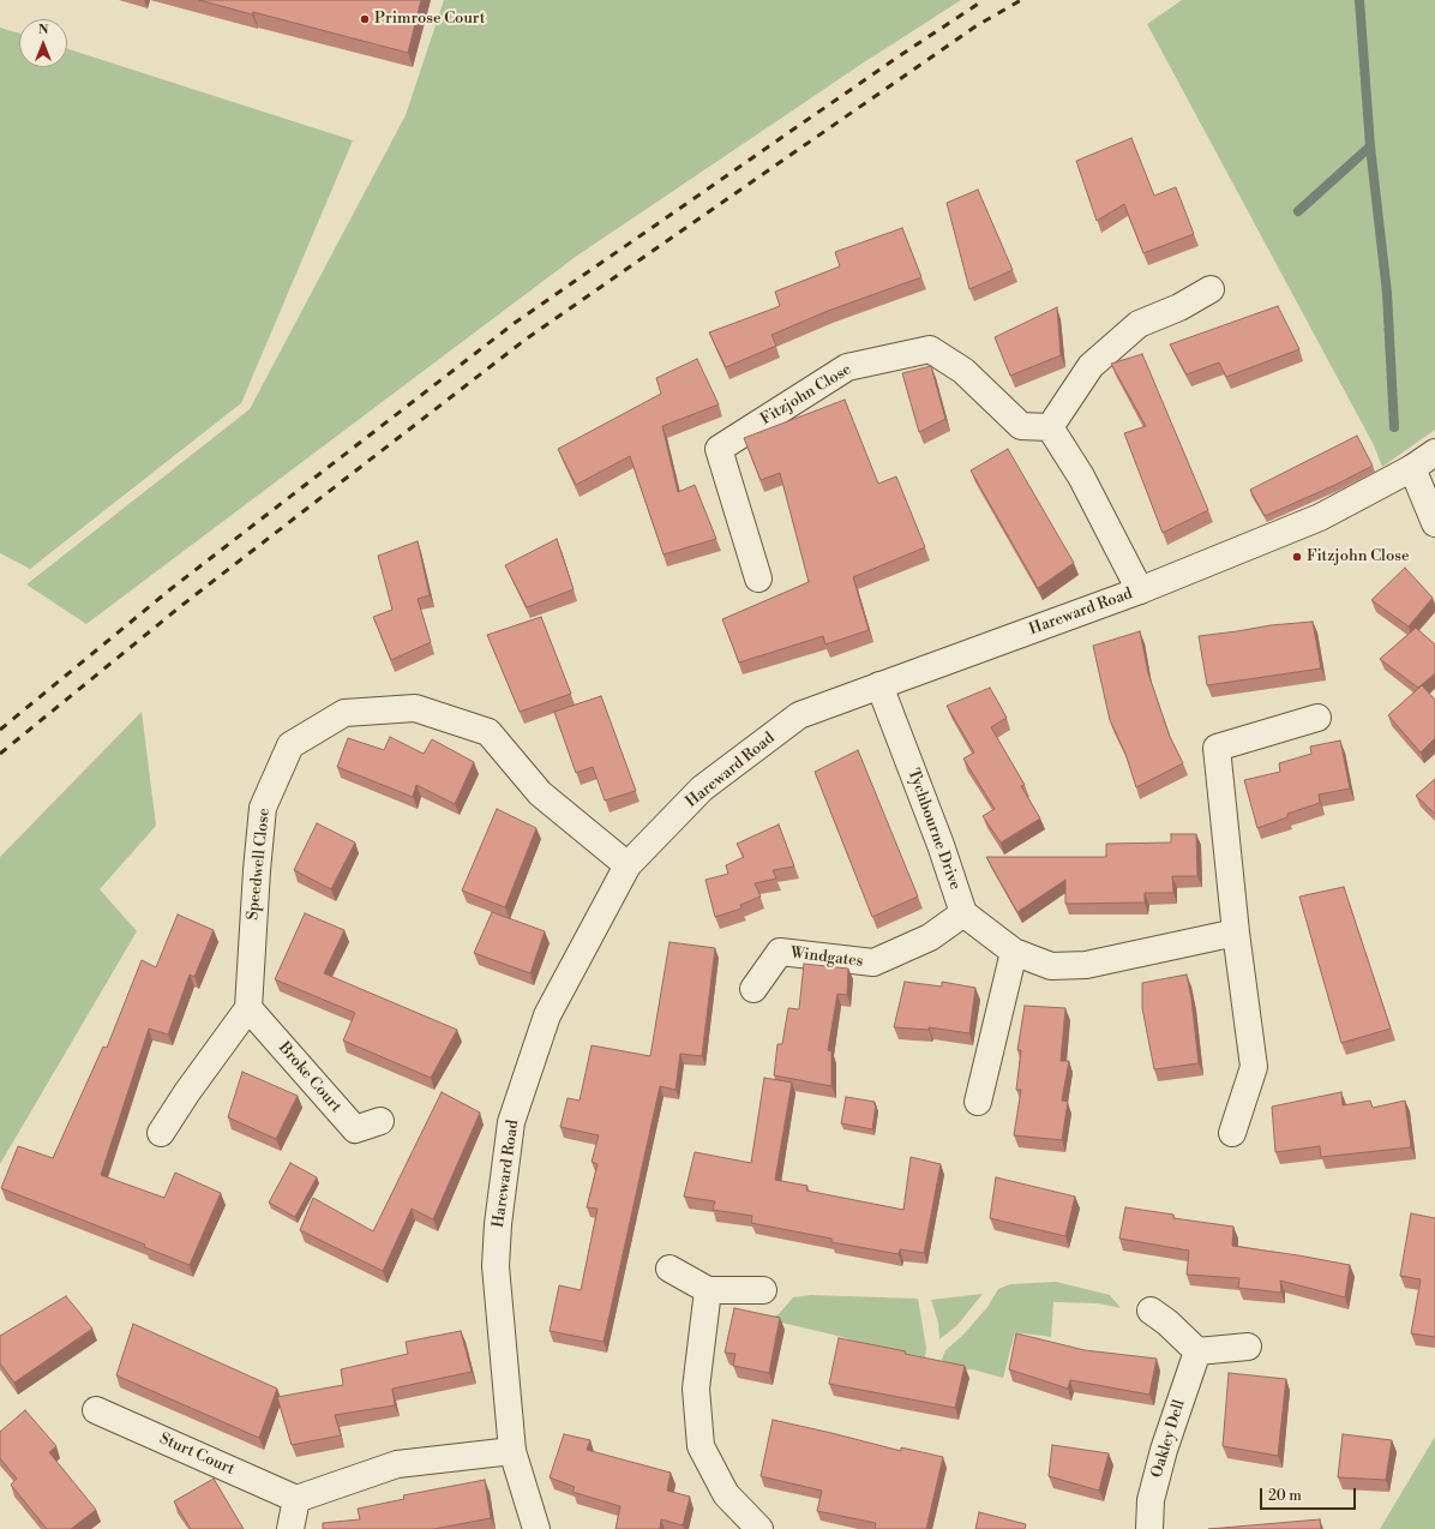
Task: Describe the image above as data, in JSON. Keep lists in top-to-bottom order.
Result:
{
  "streets": {
    "street": [
      "Fitzjohn Close",
      "Hareward Road",
      "Tychbourne Drive",
      "Speedwell Close",
      "Windgates",
      "Broke Court",
      "Oakley Dell",
      "Sturt Court"
    ]
  },
  "crossings": [
    ["Hareward Road", "Tychbourne Drive"],
    ["Hareward Road", "Speedwell Close"],
    ["Tychbourne Drive", "Windgates"],
    ["Speedwell Close", "Broke Court"]
  ],
  "places": ["Primrose Court", "Fitzjohn Close"],
  "scale_bar": "20 m",
  "north": "top"
}
